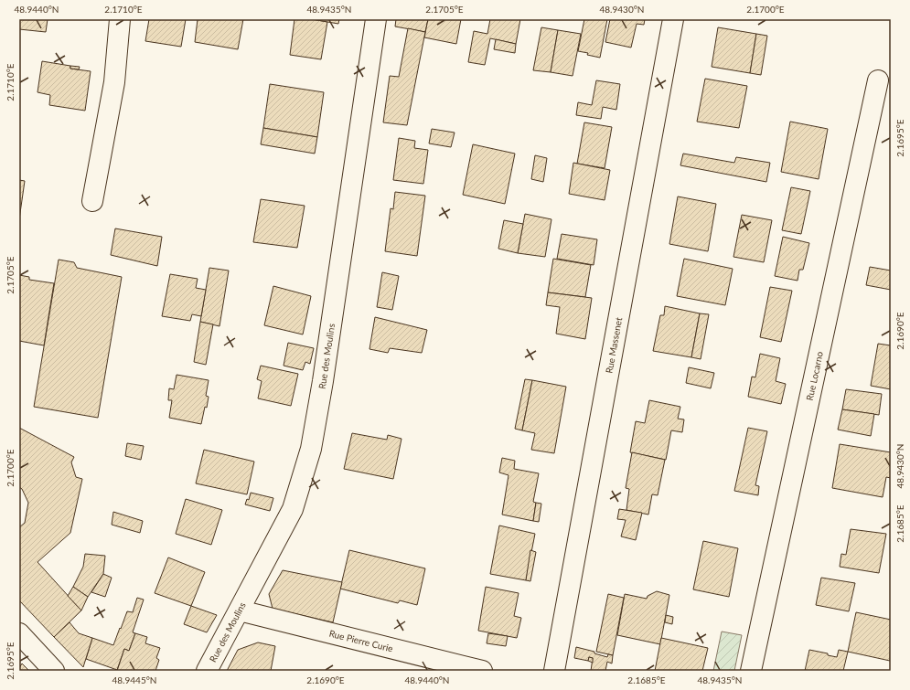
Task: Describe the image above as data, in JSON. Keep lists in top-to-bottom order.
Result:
{
  "streets": {
    "street": [
      "Rue Massenet",
      "Rue des Moulins",
      "Rue Locarno",
      "Rue Pierre Curie"
    ]
  },
  "crossings": [
    ["Rue des Moulins", "Rue Pierre Curie"]
  ],
  "coordinates": [
    "48.9440°N",
    "2.1710°E",
    "48.9435°N",
    "2.1705°E",
    "48.9430°N",
    "2.1700°E",
    "2.1695°E",
    "2.1690°E",
    "2.1685°E",
    "48.9445°N"
  ]
}
